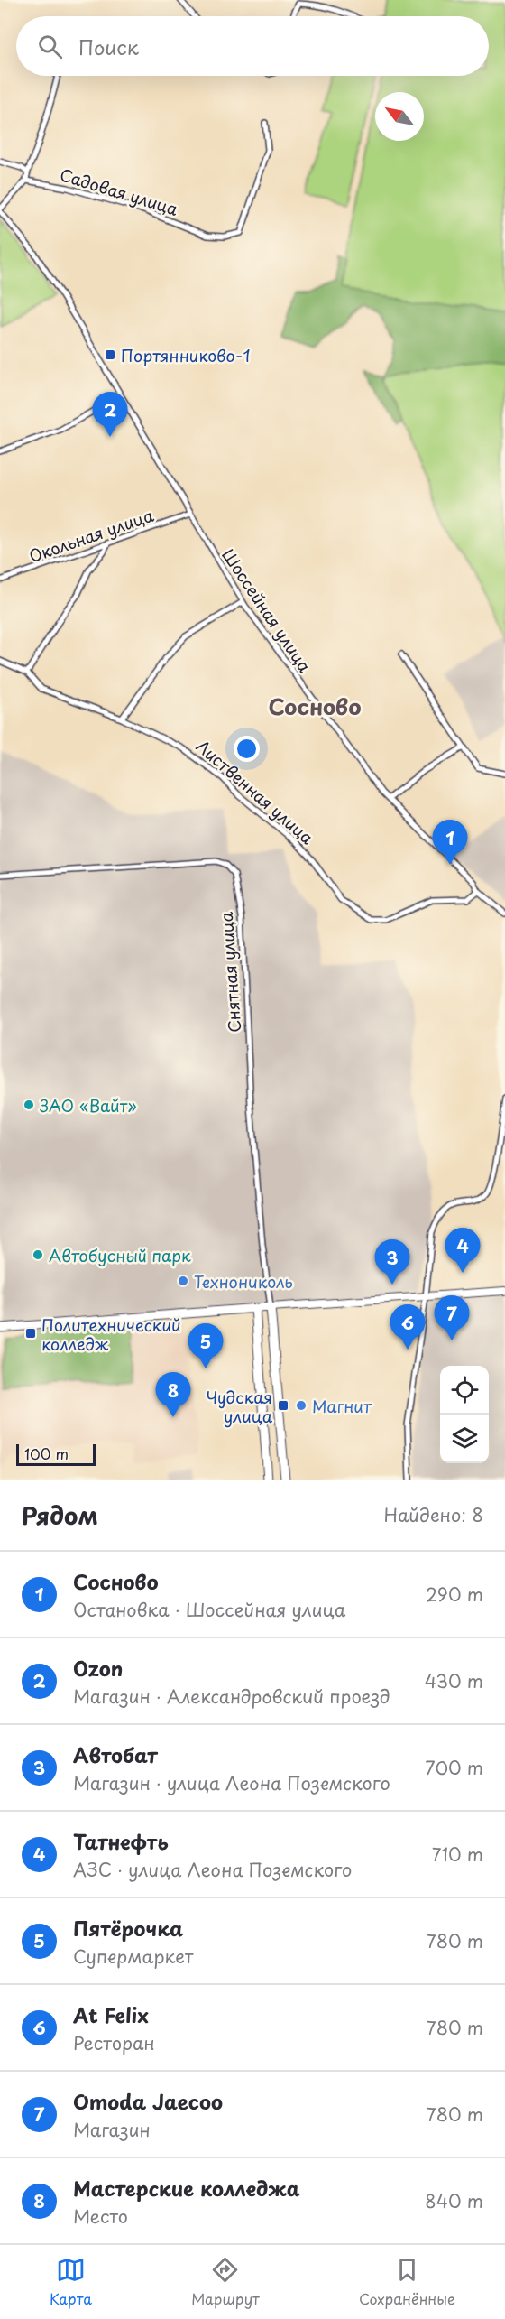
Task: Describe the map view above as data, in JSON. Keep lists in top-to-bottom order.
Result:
{
  "streets": {
    "street": [
      "Садовая улица",
      "Окольная улица",
      "Шоссейная улица",
      "Лиственная улица",
      "Снятная улица"
    ]
  },
  "crossings": [
    ["Окольная улица", "Шоссейная улица"],
    ["Шоссейная улица", "Лиственная улица"]
  ],
  "districts": ["Сосново"],
  "places": {
    "transit": ["Портянниково-1", "Политехнический колледж", "Чудская улица"],
    "other": [
      "ЗАО «Вайт»",
      "Автобусный парк",
      "Технониколь",
      "Магнит"
    ]
  },
  "scale_bar": "100 m",
  "north": "top left",
  "page": {
    "search": "Поиск",
    "pins": [
      "2",
      "1",
      "4",
      "3",
      "7",
      "6",
      "5",
      "8"
    ],
    "scale": "100 m",
    "heading": ["Рядом", "Найдено: 8"],
    "list": [
      {
        "mark": "1",
        "name": "Сосново",
        "note": "Остановка · Шоссейная улица",
        "value": "290 m"
      },
      {
        "mark": "2",
        "name": "Ozon",
        "note": "Магазин · Александровский проезд",
        "value": "430 m"
      },
      {
        "mark": "3",
        "name": "Автобат",
        "note": "Магазин · улица Леона Поземского",
        "value": "700 m"
      },
      {
        "mark": "4",
        "name": "Татнефть",
        "note": "АЗС · улица Леона Поземского",
        "value": "710 m"
      },
      {
        "mark": "5",
        "name": "Пятёрочка",
        "note": "Супермаркет",
        "value": "780 m"
      },
      {
        "mark": "6",
        "name": "At Felix",
        "note": "Ресторан",
        "value": "780 m"
      },
      {
        "mark": "7",
        "name": "Omoda Jaecoo",
        "note": "Магазин",
        "value": "780 m"
      },
      {
        "mark": "8",
        "name": "Мастерские колледжа",
        "note": "Место",
        "value": "840 m"
      }
    ],
    "nav": ["Карта", "Маршрут", "Сохранённые"]
  }
}
